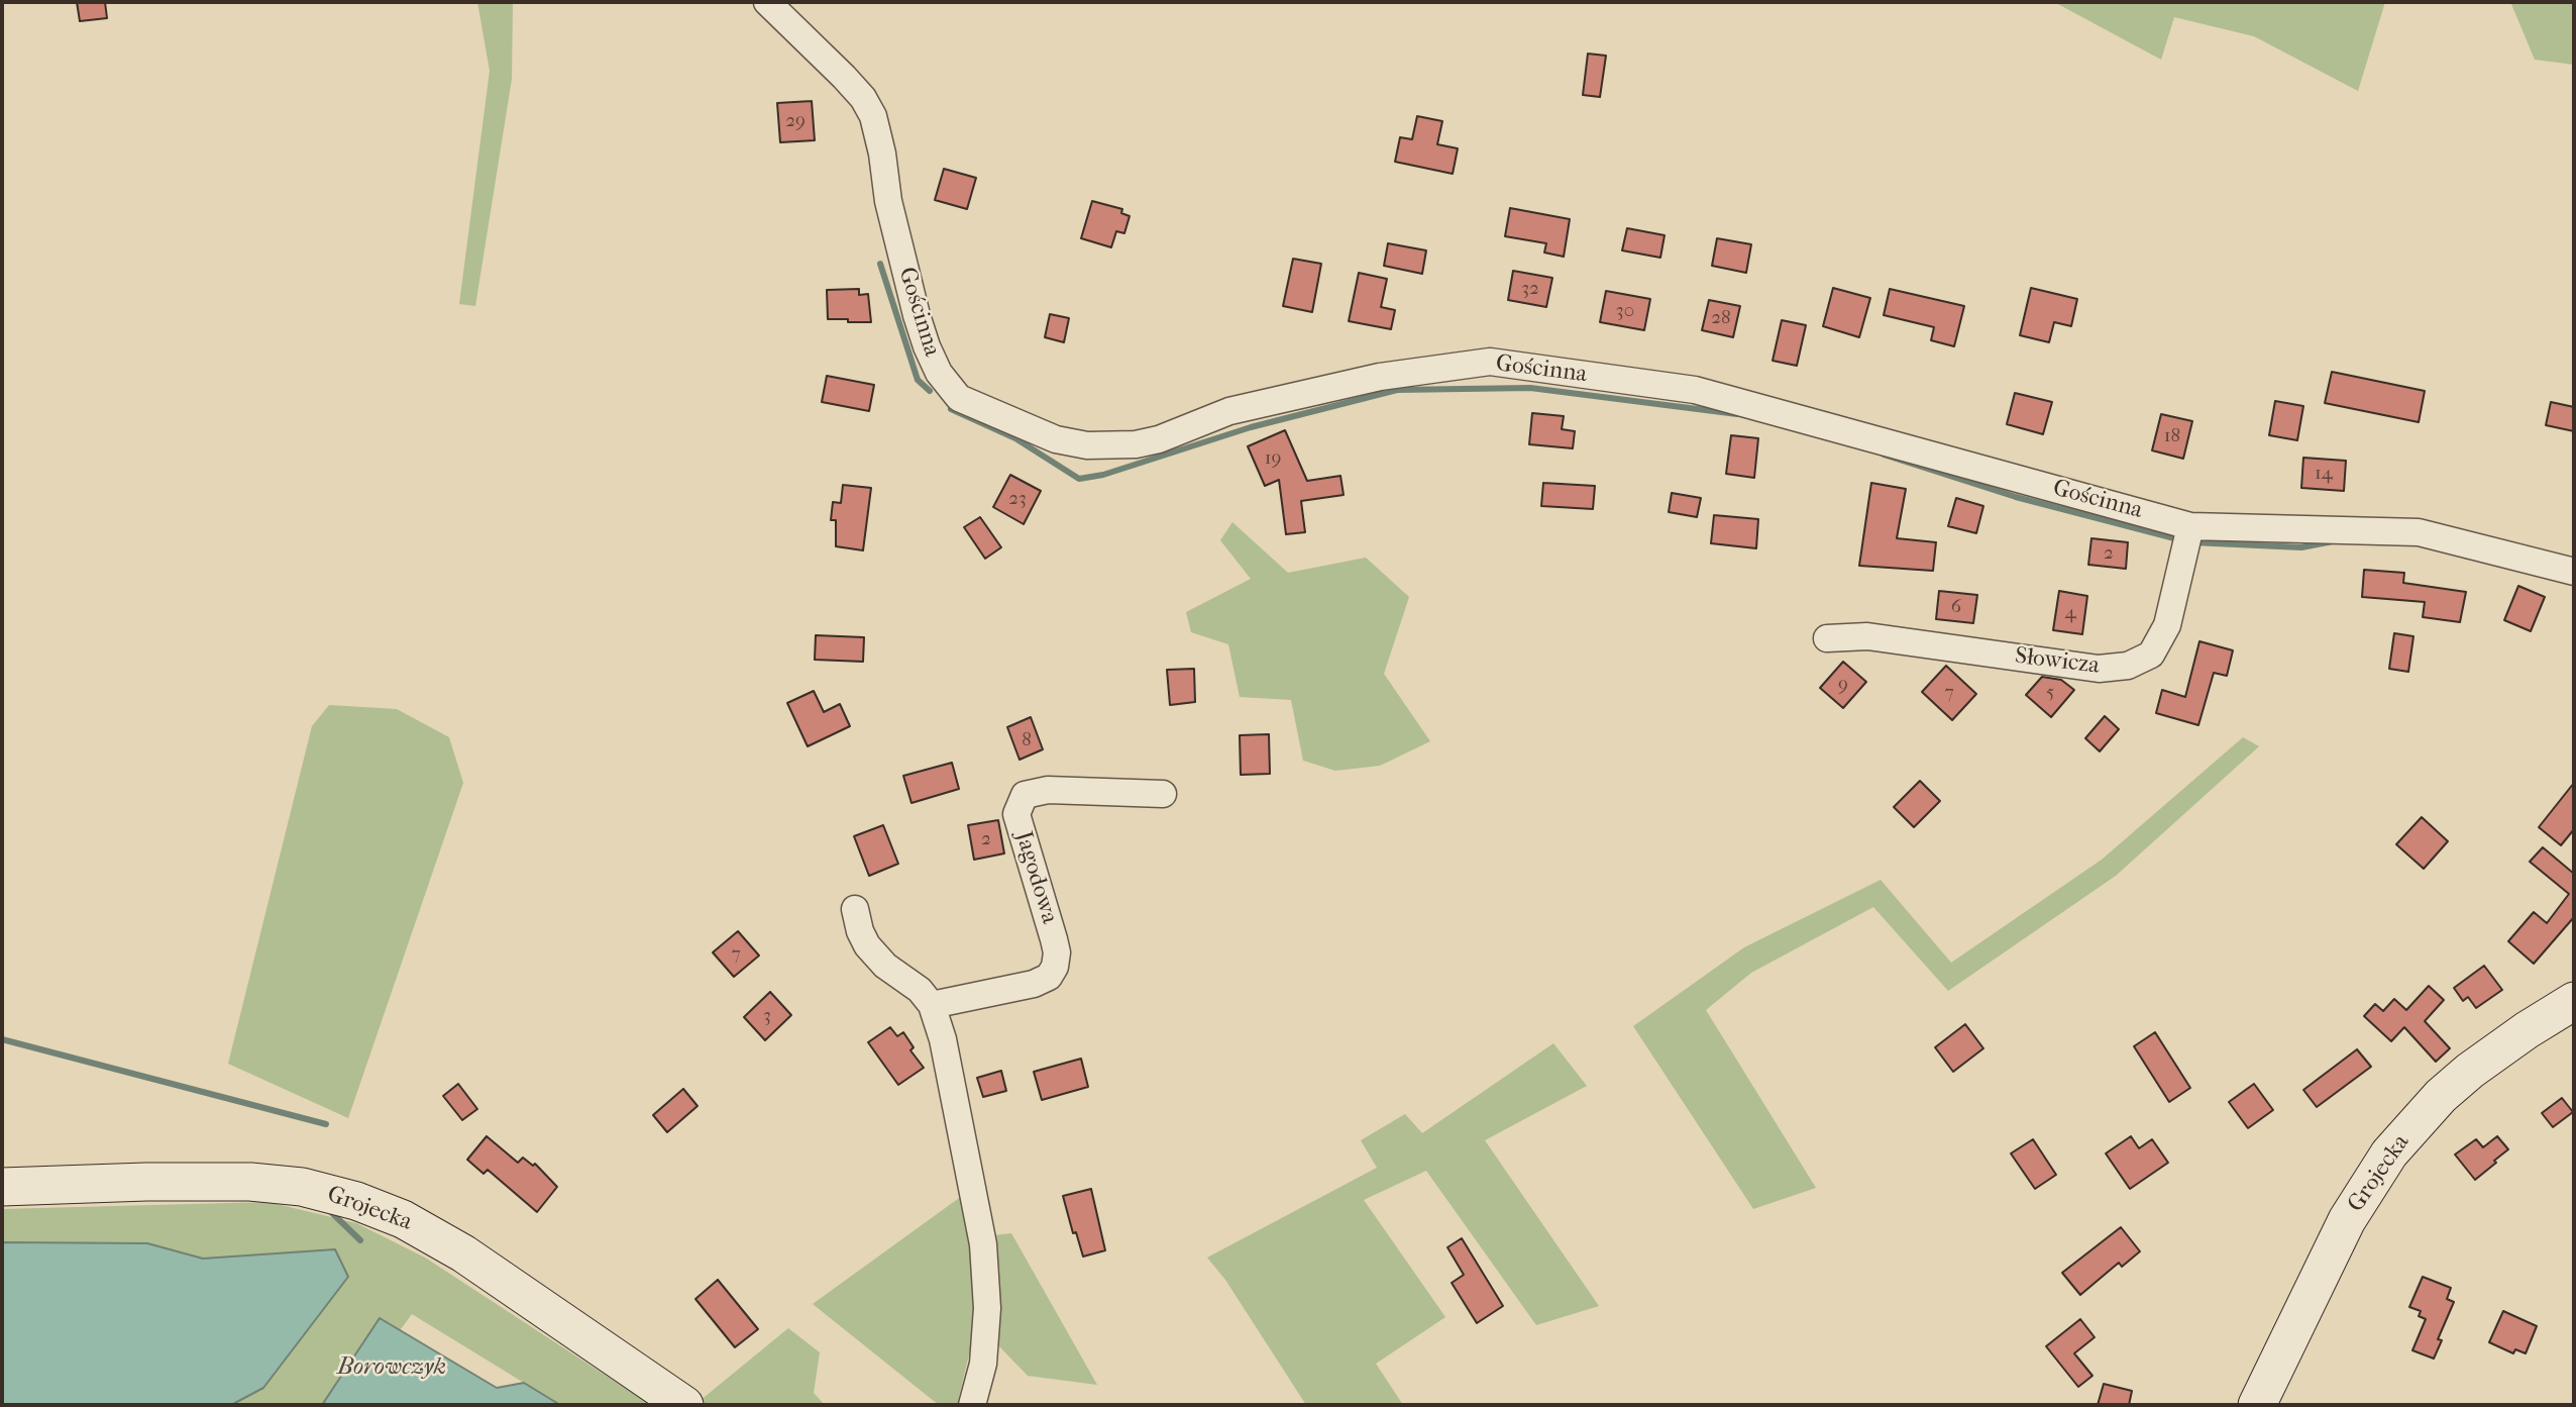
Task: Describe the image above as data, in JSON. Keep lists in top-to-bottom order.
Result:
{
  "streets": {
    "street": [
      "Gościnna",
      "Słowicza",
      "Jagodowa",
      "Grojecka"
    ]
  },
  "crossings": [
    ["Gościnna", "Słowicza"]
  ],
  "water": ["Borowczyk"],
  "house_numbers": [
    "29",
    "32",
    "30",
    "28",
    "18",
    "19",
    "14",
    "23",
    "2",
    "6",
    "4",
    "9",
    "7",
    "5",
    "8",
    "2",
    "7",
    "3"
  ]
}
